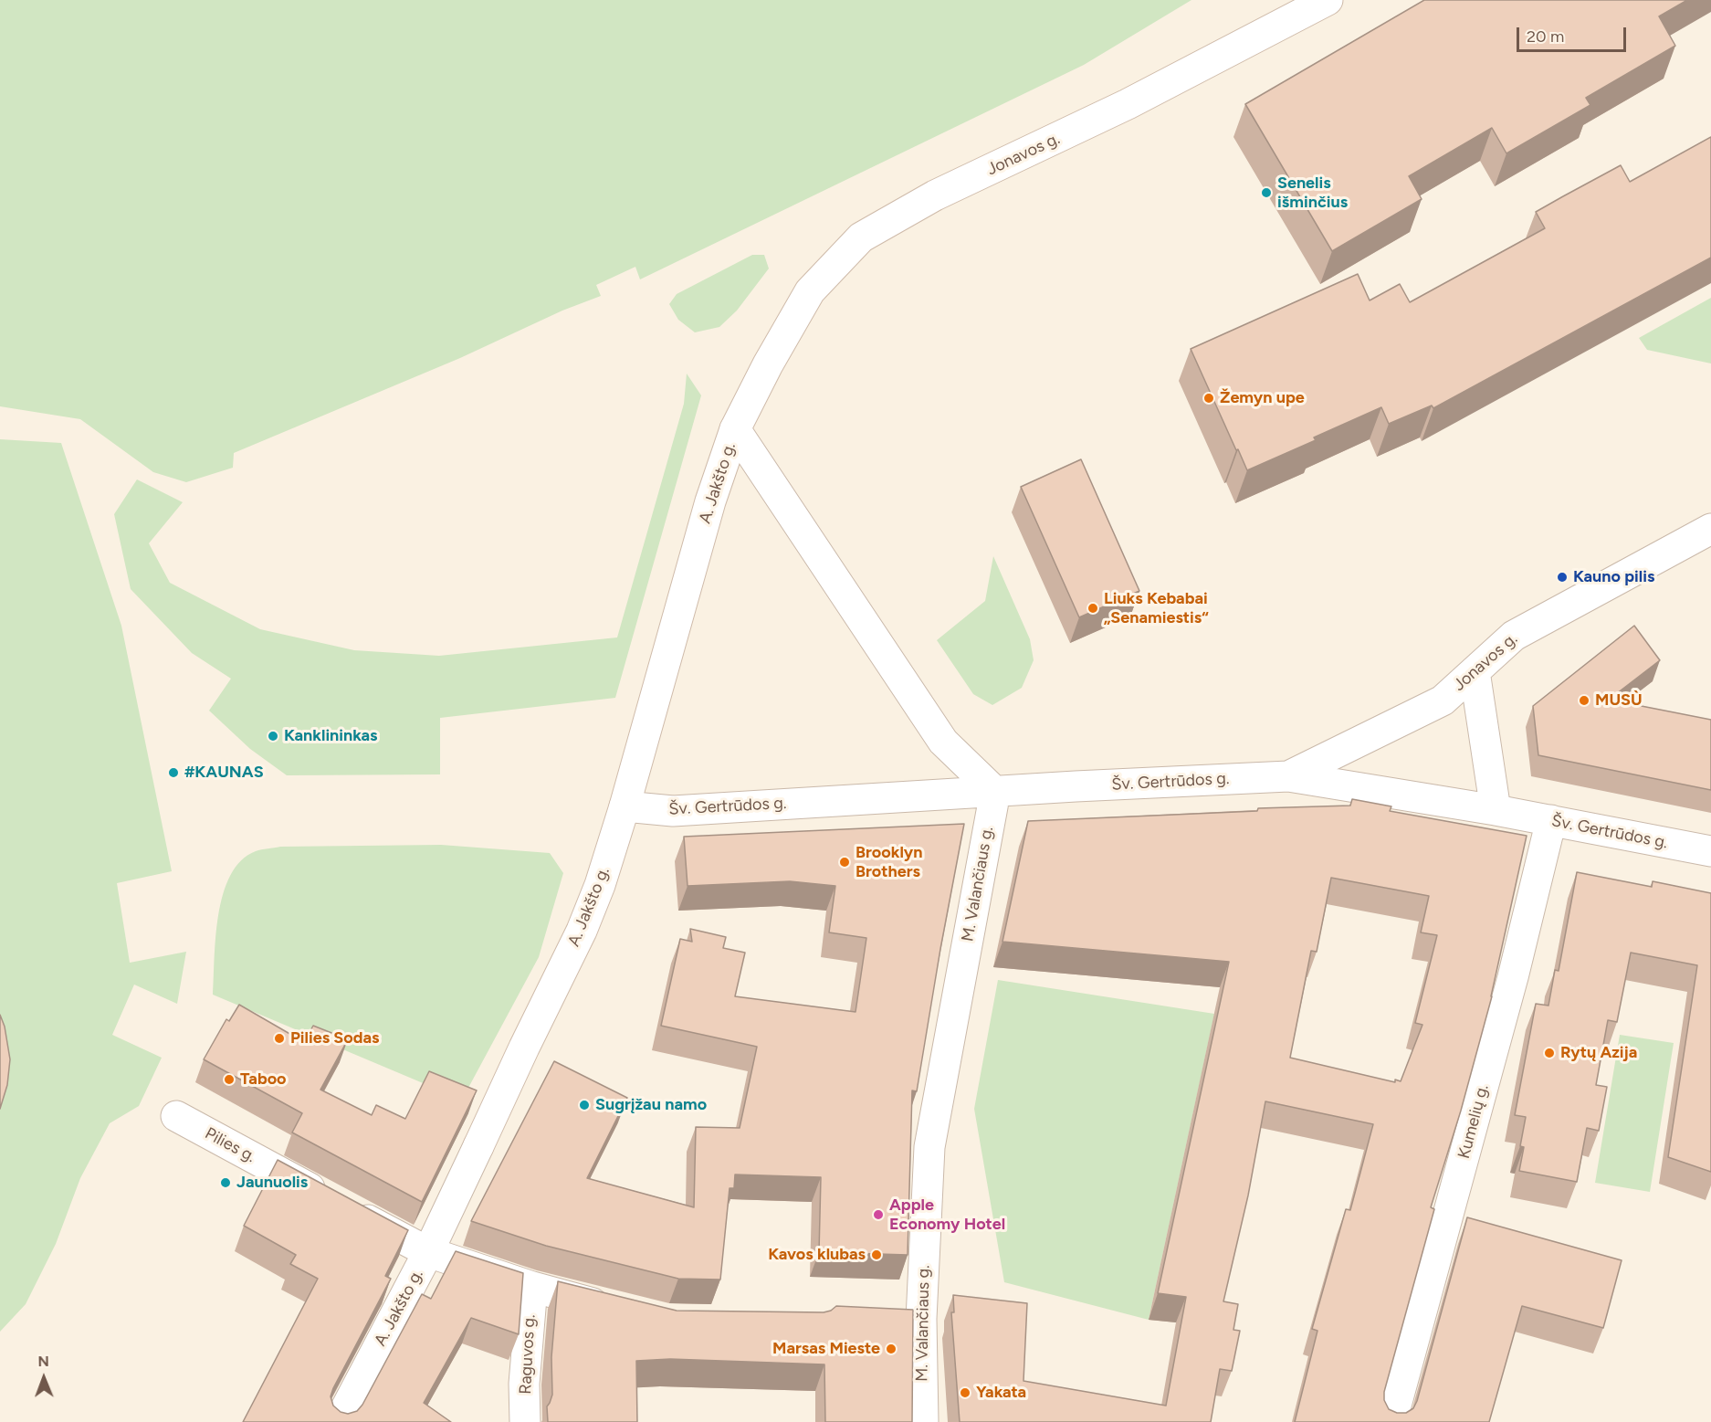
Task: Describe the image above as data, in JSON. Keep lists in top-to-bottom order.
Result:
{
  "streets": {
    "street": [
      "Jonavos g.",
      "A. Jakšto g.",
      "Šv. Gertrūdos g.",
      "M. Valančiaus g.",
      "Kumelių g.",
      "Pilies g.",
      "Raguvos g."
    ]
  },
  "crossings": [
    ["Jonavos g.", "A. Jakšto g."],
    ["Jonavos g.", "Šv. Gertrūdos g."],
    ["A. Jakšto g.", "Šv. Gertrūdos g."],
    ["A. Jakšto g.", "Pilies g."],
    ["Šv. Gertrūdos g.", "M. Valančiaus g."],
    ["Šv. Gertrūdos g.", "Kumelių g."],
    ["Pilies g.", "Raguvos g."]
  ],
  "places": [
    "Senelis išminčius",
    "Žemyn upe",
    "Kauno pilis",
    "Liuks Kebabai „Senamiestis“",
    "MUSÙ",
    "Kanklininkas",
    "#KAUNAS",
    "Brooklyn Brothers",
    "Pilies Sodas",
    "Rytų Azija",
    "Taboo",
    "Sugrįžau namo",
    "Jaunuolis",
    "Apple Economy Hotel",
    "Kavos klubas",
    "Marsas Mieste",
    "Yakata"
  ],
  "scale_bar": "20 m",
  "north": "top"
}
